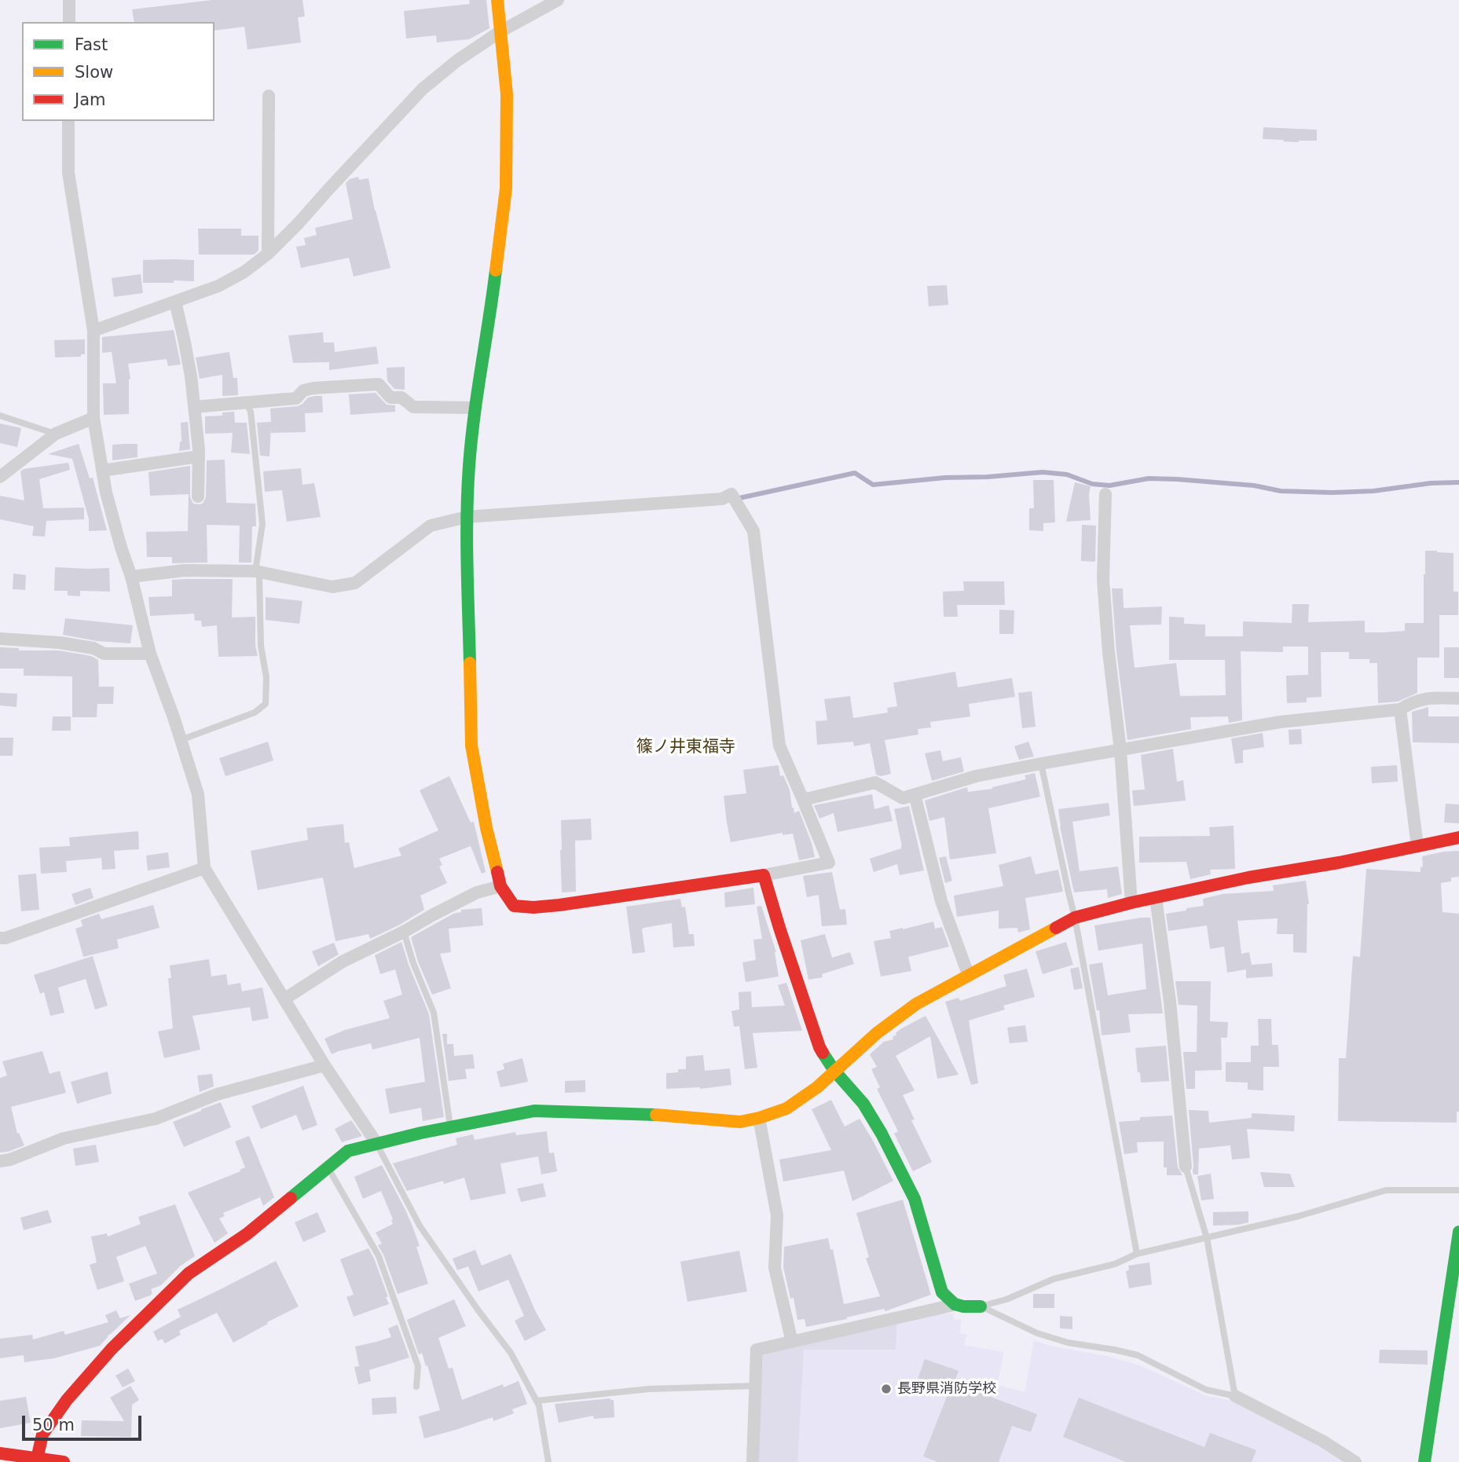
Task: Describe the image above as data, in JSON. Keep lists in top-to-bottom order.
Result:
{
  "districts": ["篠ノ井東福寺"],
  "places": ["長野県消防学校"],
  "legend": ["Fast", "Slow", "Jam"],
  "scale_bar": "50 m"
}
